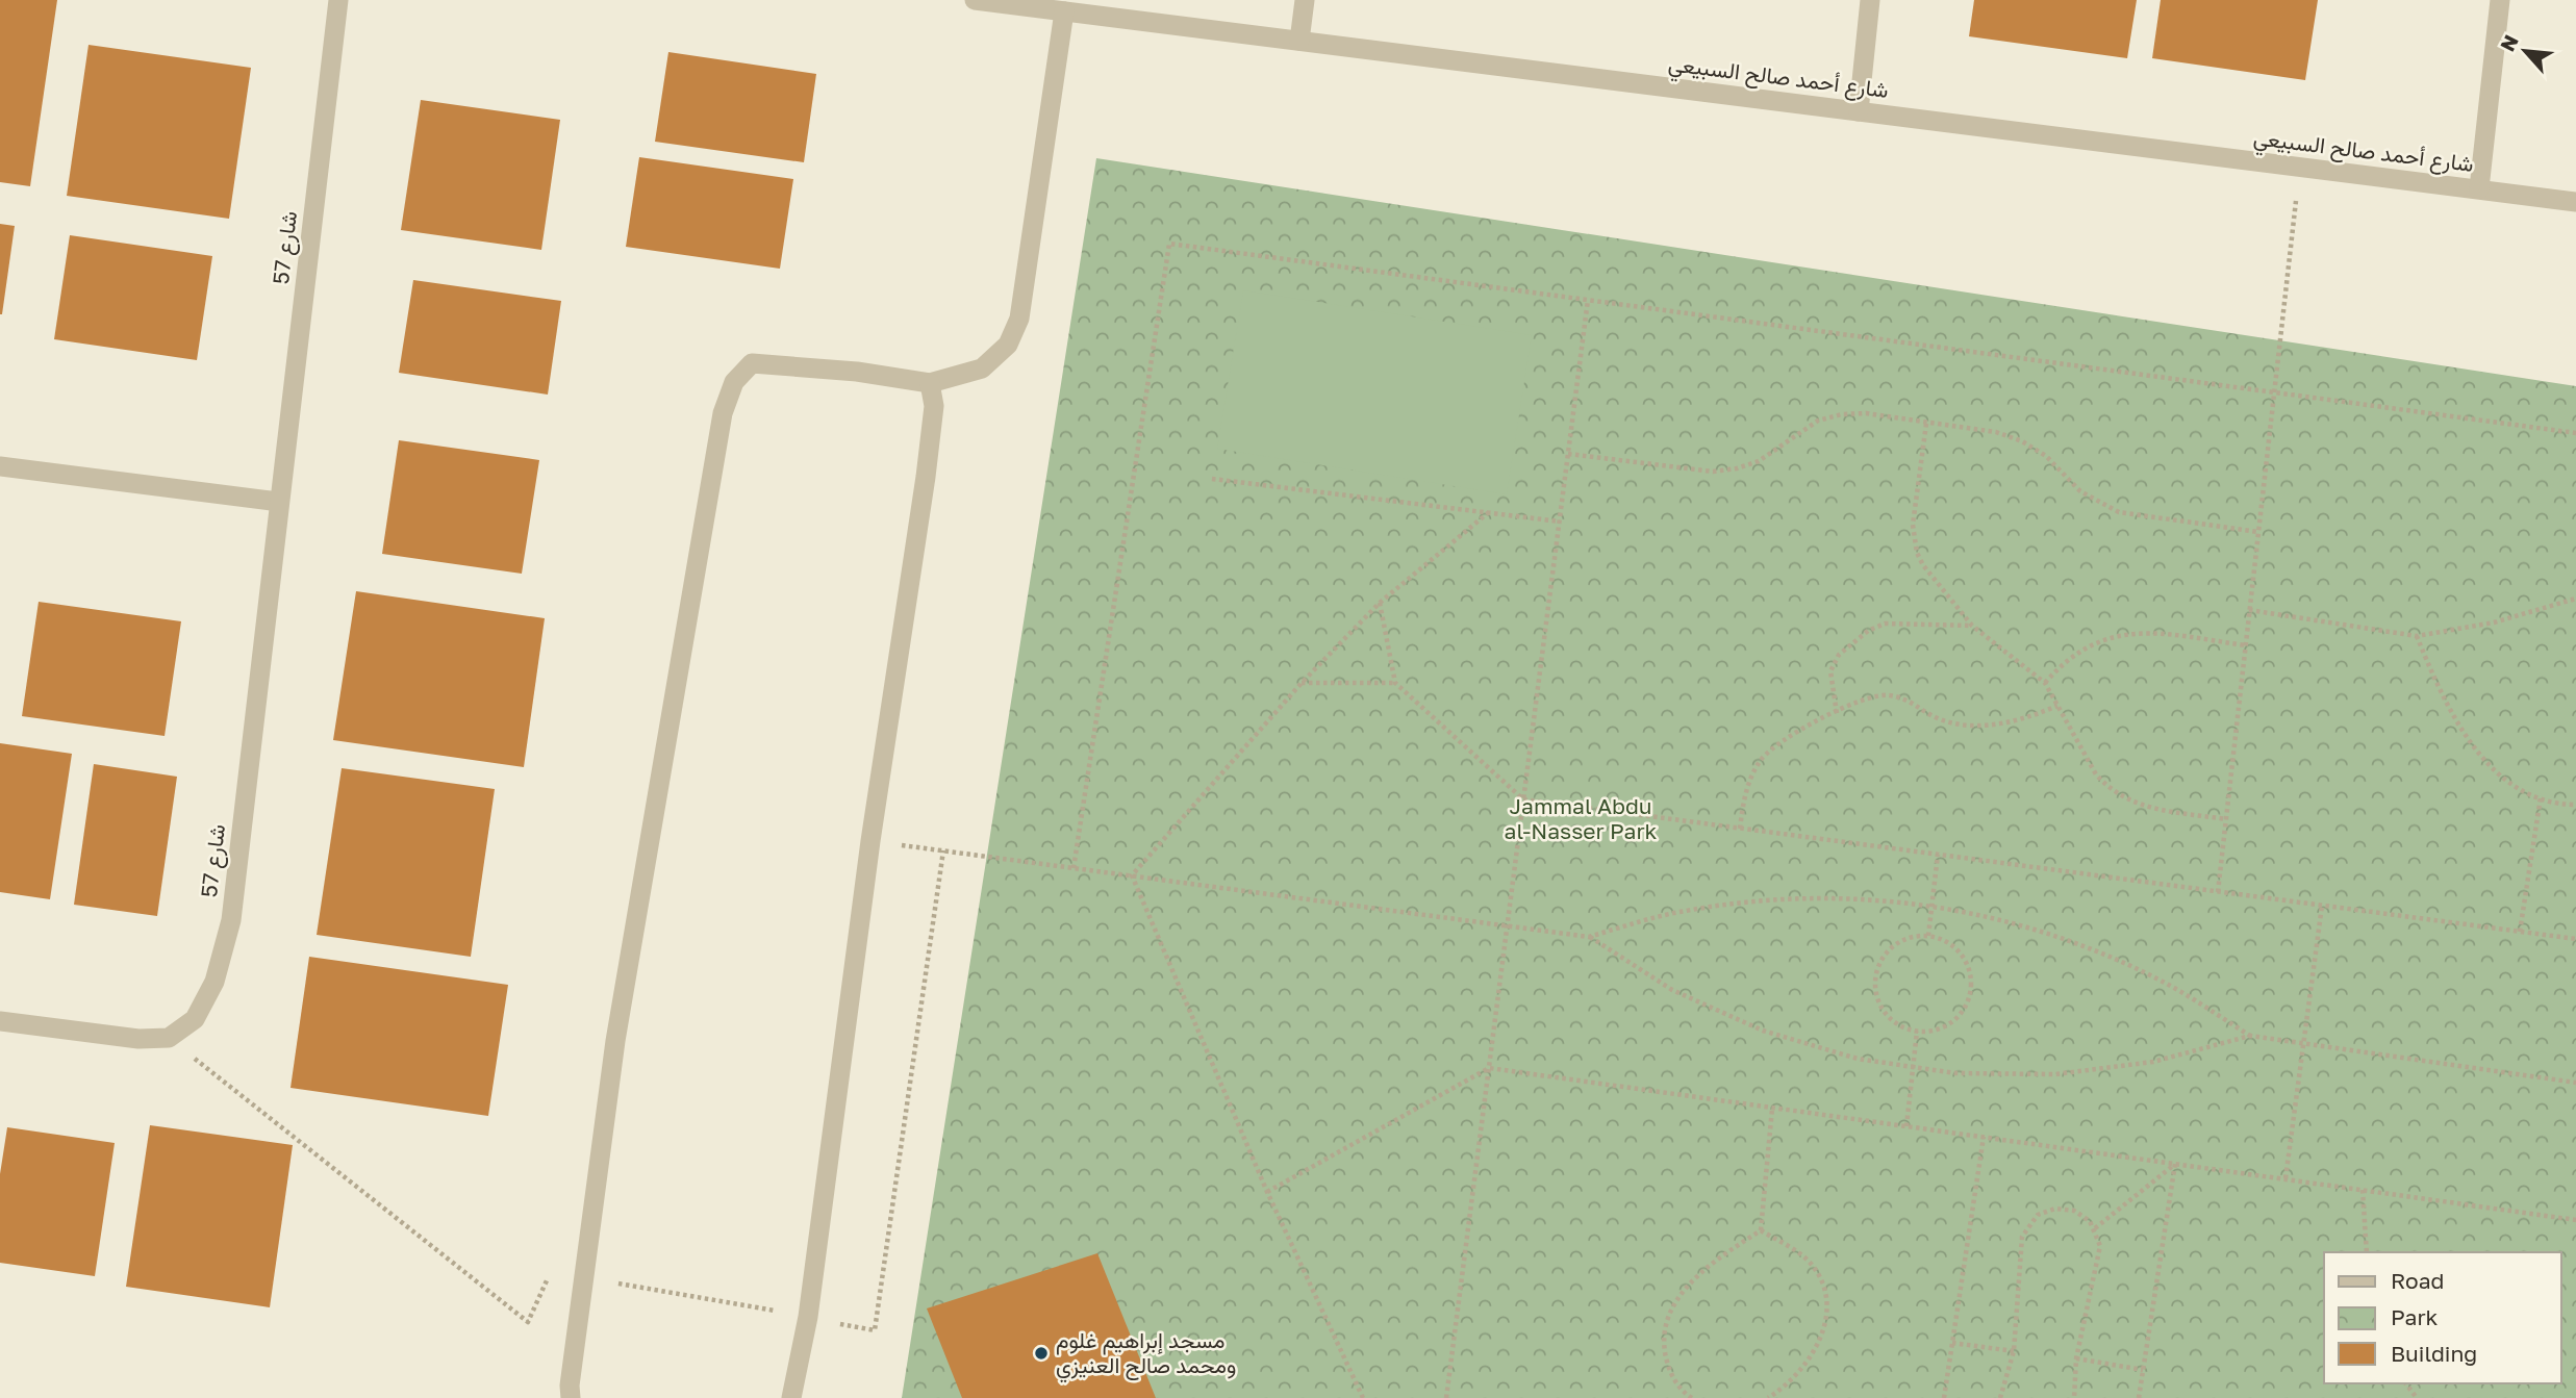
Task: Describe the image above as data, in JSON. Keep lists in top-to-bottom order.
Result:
{
  "streets": {
    "street": ["شارع أحمد صالح السبيعي", "شارع 57"]
  },
  "parks": ["Jammal Abdu al-Nasser Park"],
  "places": ["مسجد إبراهيم غلوم ومحمد صالح العنيزي"],
  "legend": ["Road", "Park", "Building"],
  "north": "top left"
}
